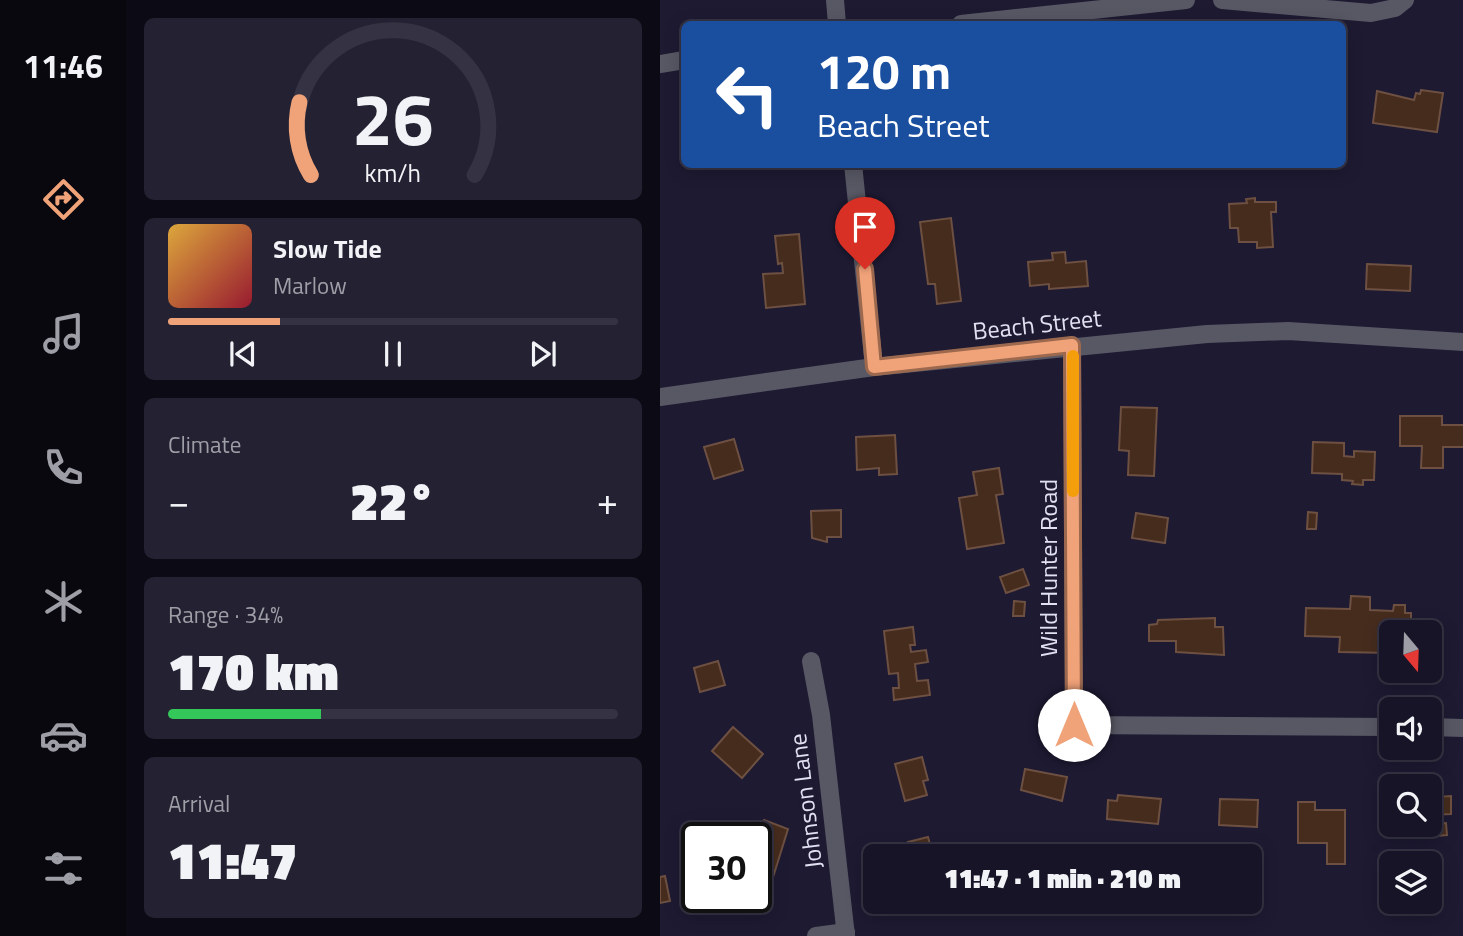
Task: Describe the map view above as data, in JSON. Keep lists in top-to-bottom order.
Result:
{
  "streets": {
    "street": ["Beach Street", "Wild Hunter Road", "Johnson Lane"]
  },
  "crossings": [
    ["Beach Street", "Wild Hunter Road"]
  ],
  "north": "bottom",
  "page": {
    "tabs": "11:46",
    "turn": ["120 m", "Beach Street"],
    "song": ["Slow Tide", "Marlow"],
    "tile": [
      "Climate",
      ["Range · 34%", "170 km"],
      ["Arrival", "11:47"]
    ],
    "heat": ["−", "22°", "+"],
    "limit": "30",
    "trip": "11:47 · 1 min · 210 m",
    "gauge": ["26", "km/h"]
  }
}
